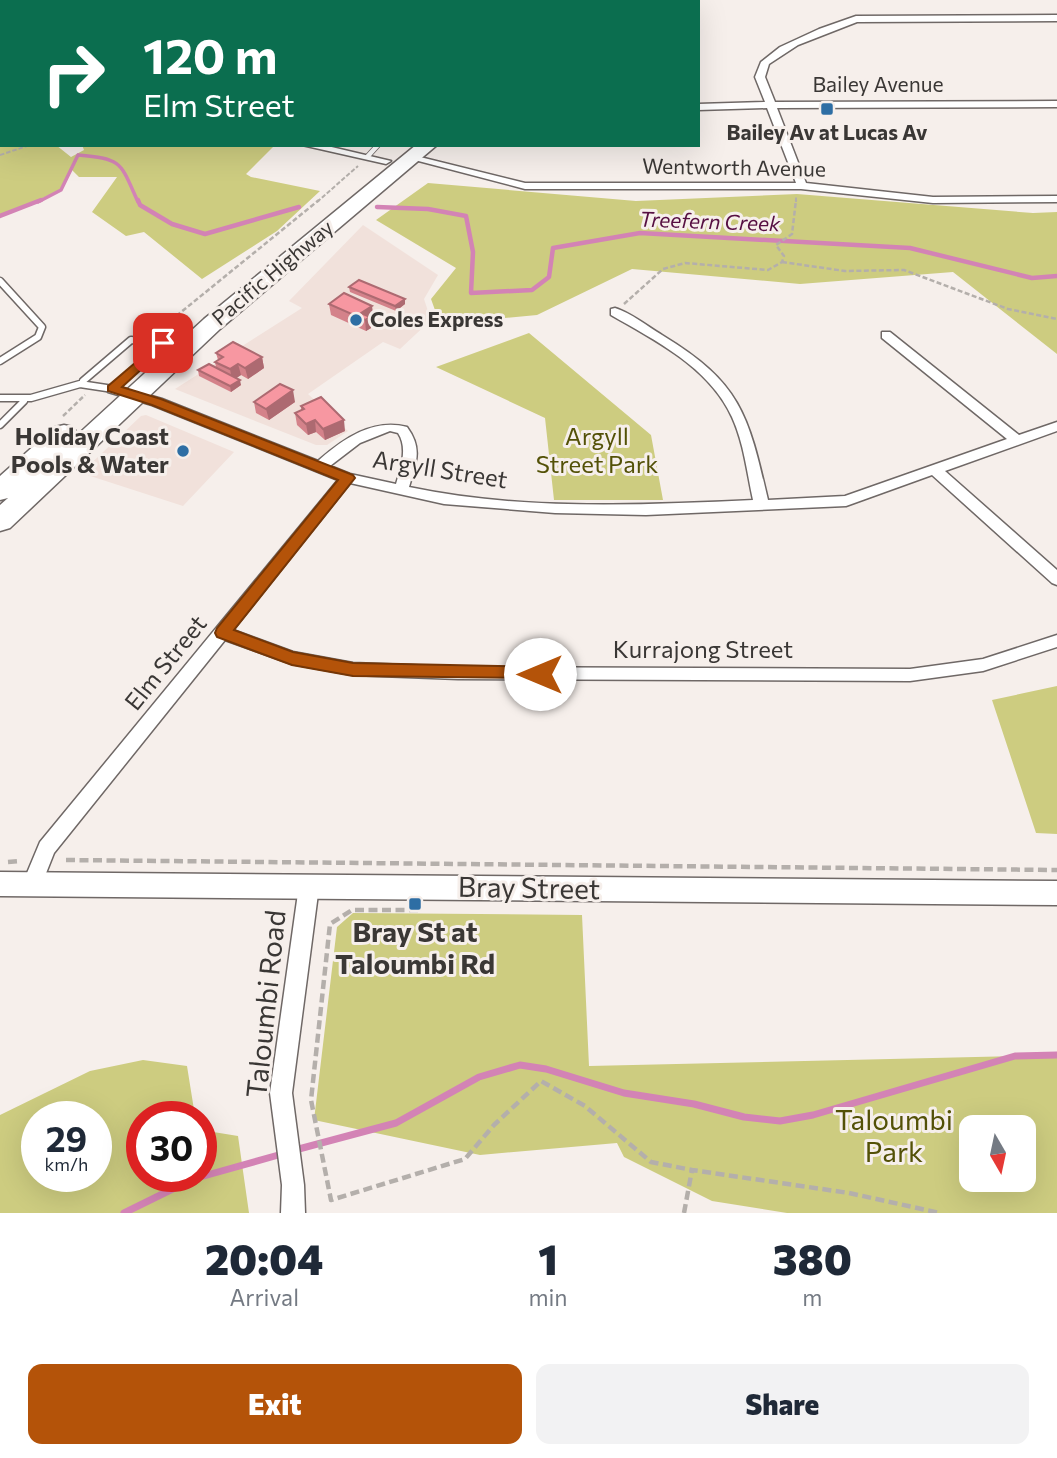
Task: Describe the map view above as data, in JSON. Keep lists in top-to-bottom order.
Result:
{
  "streets": {
    "highway": ["Pacific Highway"],
    "street": [
      "Bailey Avenue",
      "Wentworth Avenue",
      "Argyll Street",
      "Kurrajong Street",
      "Elm Street",
      "Bray Street",
      "Taloumbi Road"
    ]
  },
  "crossings": [
    ["Wentworth Avenue", "Pacific Highway"],
    ["Pacific Highway", "Argyll Street"],
    ["Argyll Street", "Elm Street"],
    ["Kurrajong Street", "Elm Street"],
    ["Elm Street", "Bray Street"],
    ["Bray Street", "Taloumbi Road"]
  ],
  "water": ["Treefern Creek"],
  "parks": ["Argyll Street Park", "Taloumbi Park"],
  "places": {
    "transit": ["Bailey Av at Lucas Av", "Bray St at Taloumbi Rd"],
    "other": ["Coles Express", "Holiday Coast Pools & Water"]
  },
  "north": "bottom",
  "page": {
    "turn": ["120 m", "Elm Street"],
    "speed": "29 km/h",
    "limit": "30",
    "eta": [
      "20:04",
      "Arrival",
      "1",
      "min",
      "380",
      "m"
    ],
    "buttons": ["Exit", "Share"]
  }
}
